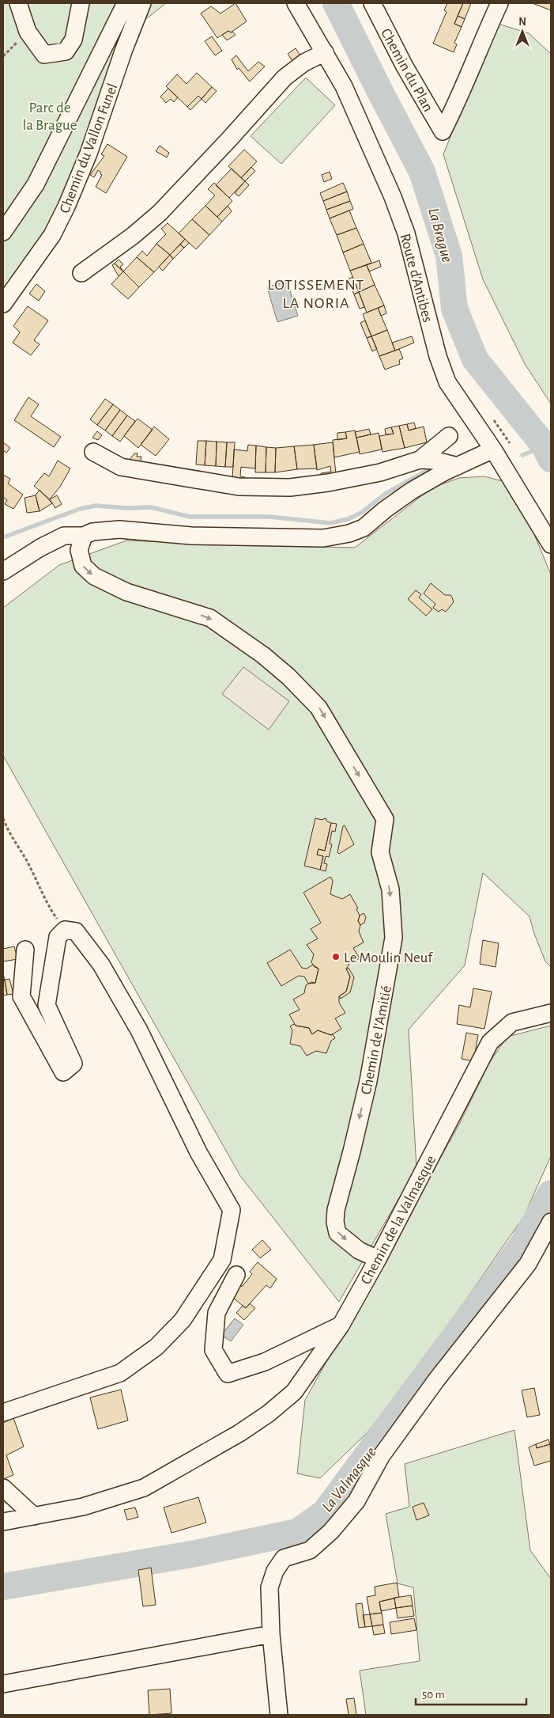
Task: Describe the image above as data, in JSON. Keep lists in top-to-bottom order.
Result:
{
  "streets": {
    "street": [
      "Chemin du Plan",
      "Chemin du Vallon Funel",
      "Route d'Antibes",
      "Chemin de l'Amitié",
      "Chemin de la Valmasque"
    ]
  },
  "crossings": [
    ["Chemin de l'Amitié", "Chemin de la Valmasque"]
  ],
  "one_way": ["Chemin de l'Amitié"],
  "districts": ["LOTISSEMENT LA NORIA"],
  "water": ["La Brague", "La Valmasque"],
  "parks": ["Parc de la Brague"],
  "places": ["Le Moulin Neuf"],
  "scale_bar": "50 m",
  "north": "top"
}
